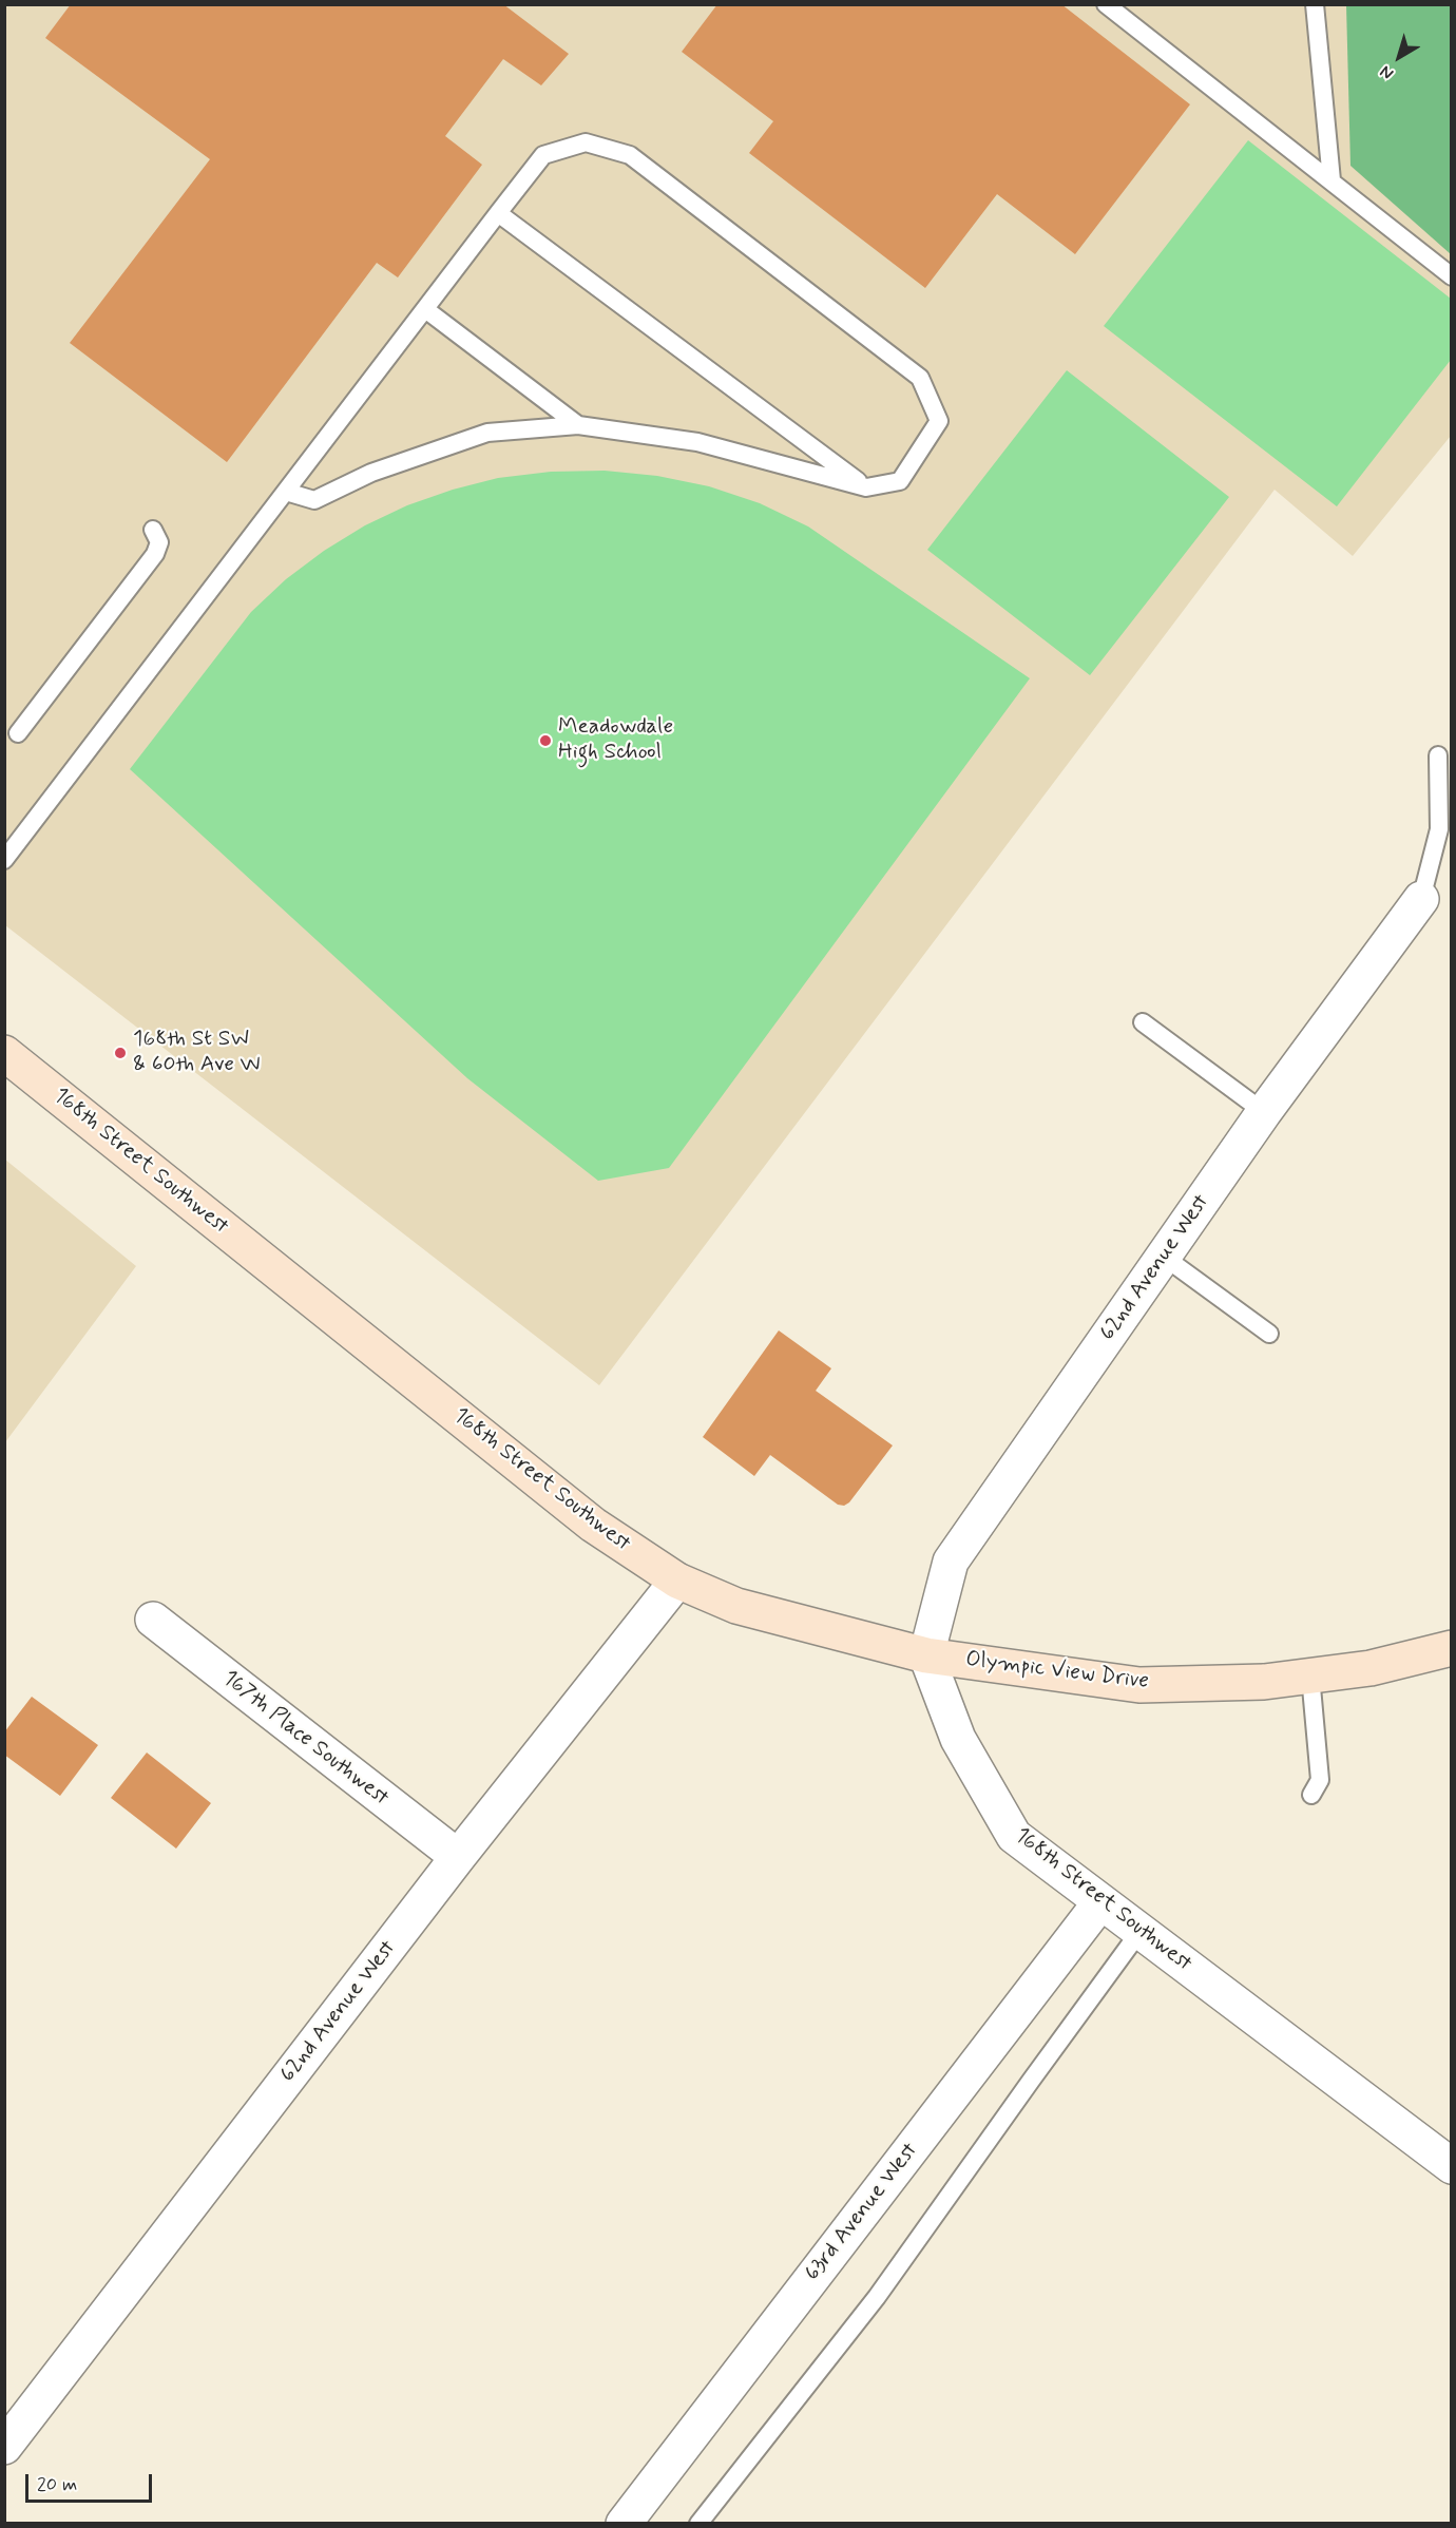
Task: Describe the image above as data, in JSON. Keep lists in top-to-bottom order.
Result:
{
  "streets": {
    "main road": ["168th Street Southwest", "Olympic View Drive"],
    "street": ["62nd Avenue West", "167th Place Southwest", "63rd Avenue West"]
  },
  "crossings": [
    ["168th Street Southwest", "62nd Avenue West"],
    ["168th Street Southwest", "Olympic View Drive"],
    ["168th Street Southwest", "63rd Avenue West"],
    ["62nd Avenue West", "Olympic View Drive"],
    ["62nd Avenue West", "167th Place Southwest"]
  ],
  "places": ["Meadowdale High School", "168th St SW & 60th Ave W"],
  "scale_bar": "20 m",
  "north": "bottom left"
}
